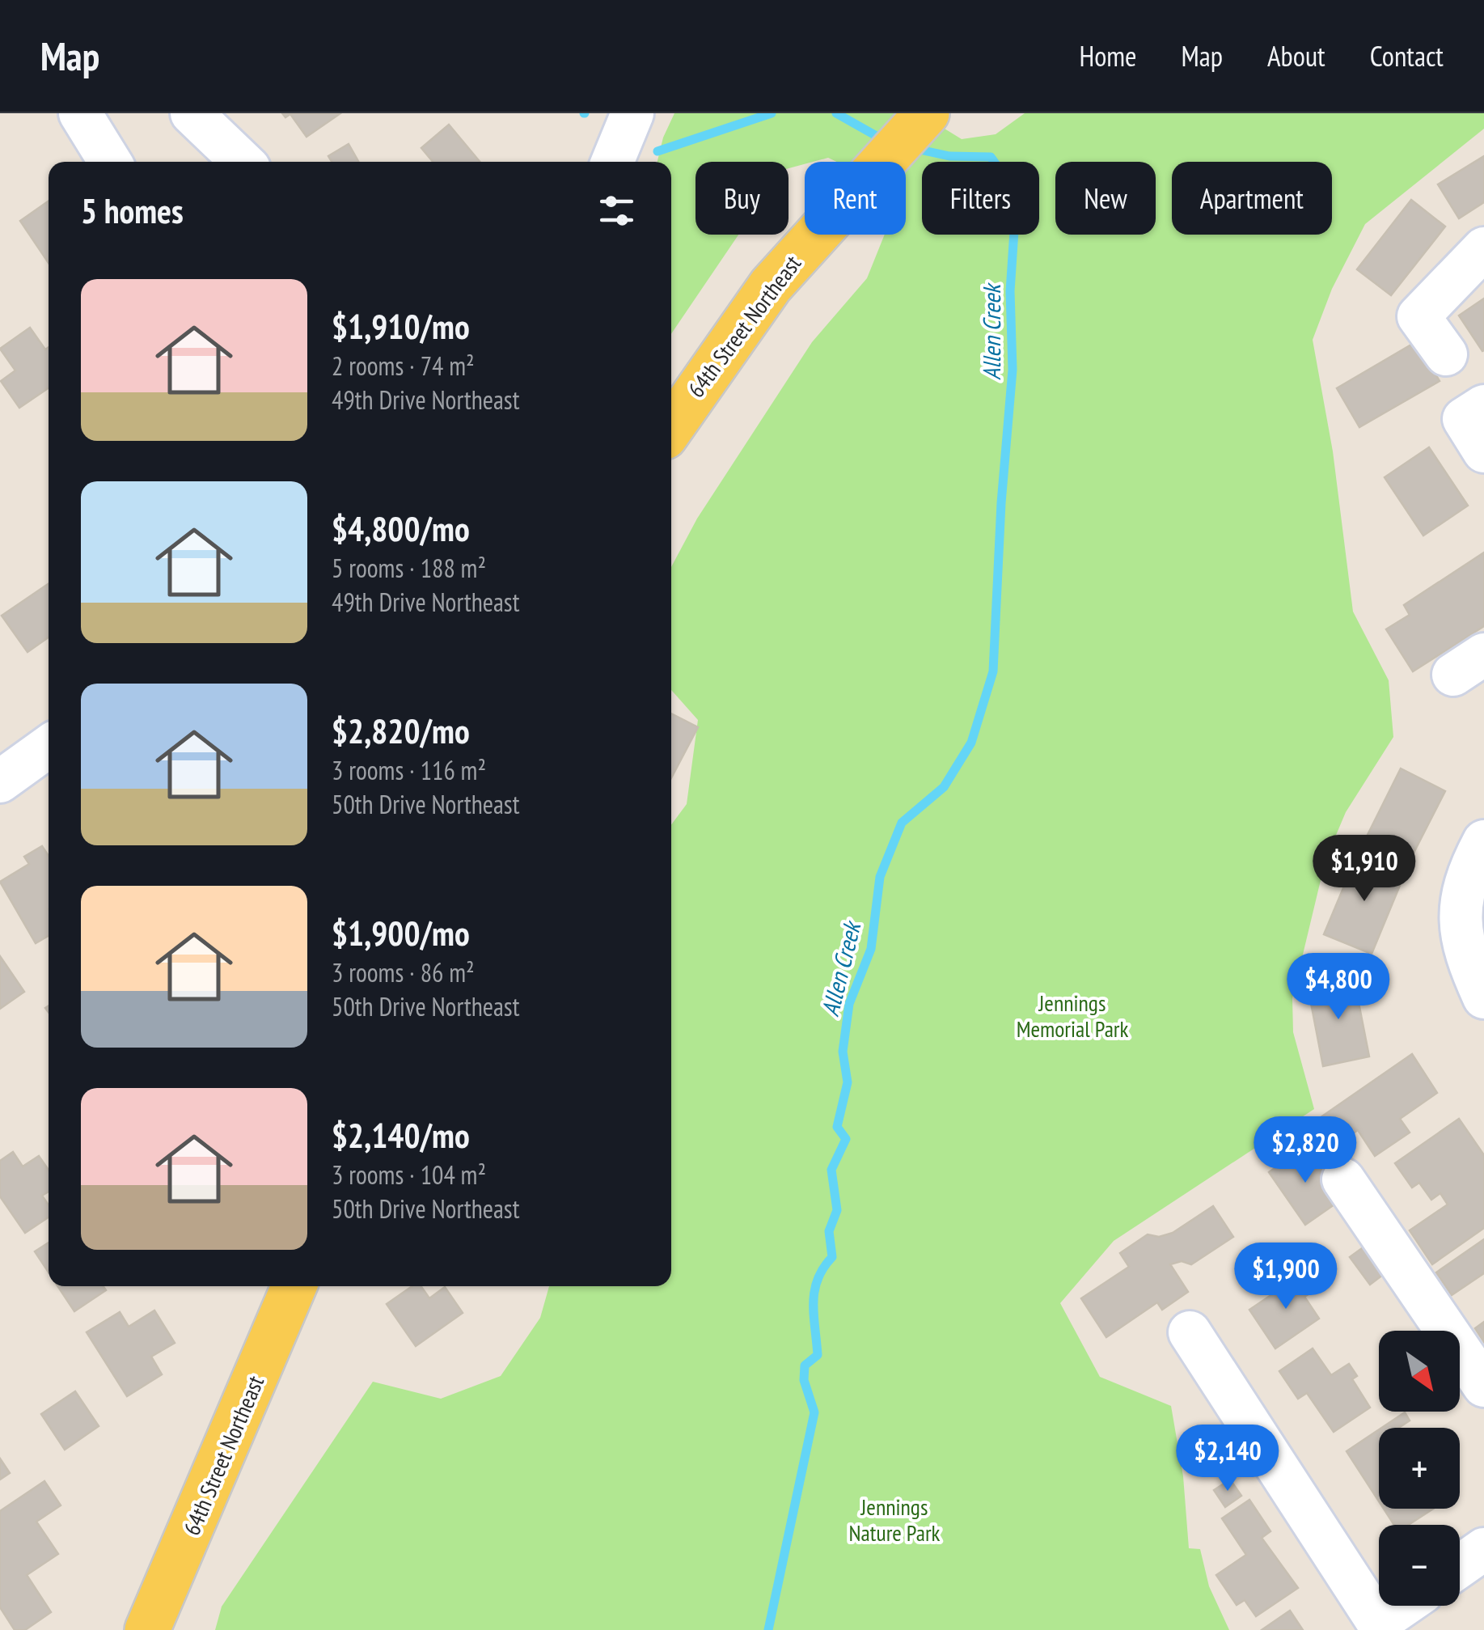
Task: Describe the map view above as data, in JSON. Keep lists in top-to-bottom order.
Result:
{
  "streets": {
    "main road": ["64th Street Northeast"]
  },
  "water": ["Allen Creek"],
  "parks": ["Jennings Memorial Park", "Jennings Nature Park"],
  "north": "bottom right",
  "page": {
    "header": "Map",
    "nav": [
      "Home",
      "Map",
      "About",
      "Contact"
    ],
    "chip": [
      "Buy",
      "Rent",
      "Filters",
      "New",
      "Apartment"
    ],
    "heading": "5 homes",
    "list": [
      {
        "name": "$1,910/mo",
        "note": "2 rooms · 74 m² · 49th Drive Northeast"
      },
      {
        "name": "$4,800/mo",
        "note": "5 rooms · 188 m² · 49th Drive Northeast"
      },
      {
        "name": "$2,820/mo",
        "note": "3 rooms · 116 m² · 50th Drive Northeast"
      },
      {
        "name": "$1,900/mo",
        "note": "3 rooms · 86 m² · 50th Drive Northeast"
      },
      {
        "name": "$2,140/mo",
        "note": "3 rooms · 104 m² · 50th Drive Northeast"
      }
    ],
    "price": [
      "$1,910",
      "$4,800",
      "$2,820",
      "$1,900",
      "$2,140"
    ],
    "map_buttons": ["+", "−"]
  }
}
